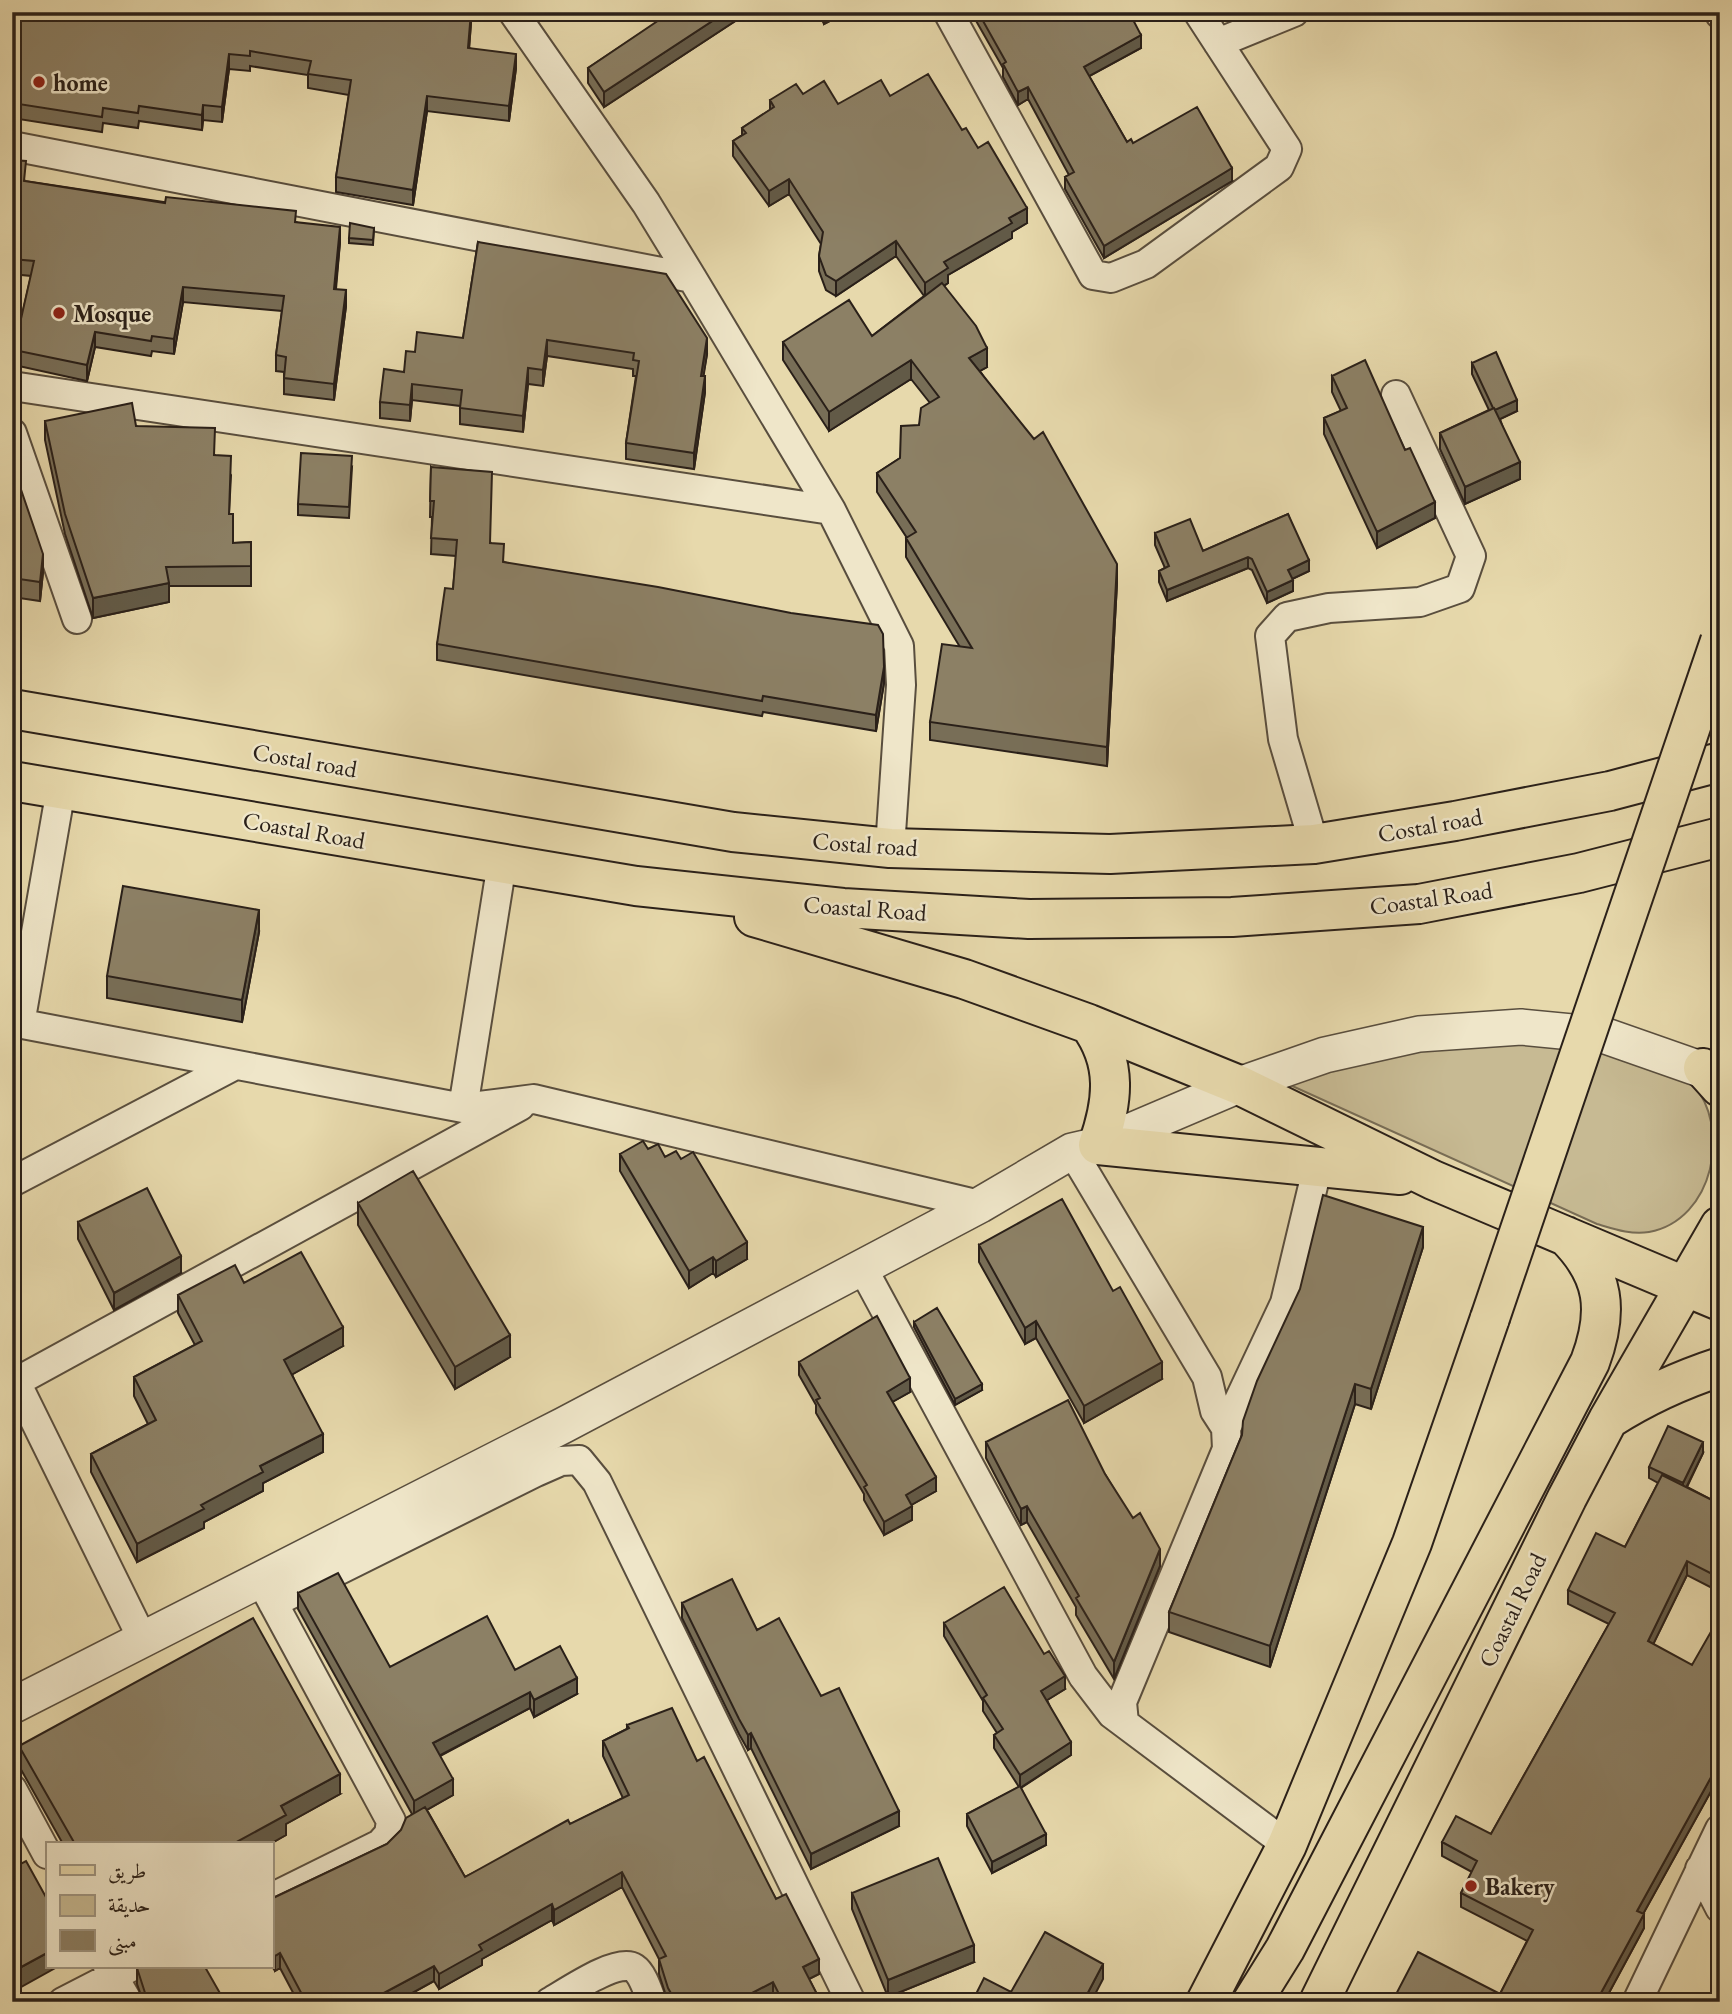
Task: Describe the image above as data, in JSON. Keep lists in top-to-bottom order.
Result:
{
  "streets": {
    "main road": ["Costal road", "Coastal Road"]
  },
  "places": ["home", "Mosque", "Bakery"],
  "legend": ["طريق", "حديقة", "مبنى"]
}
